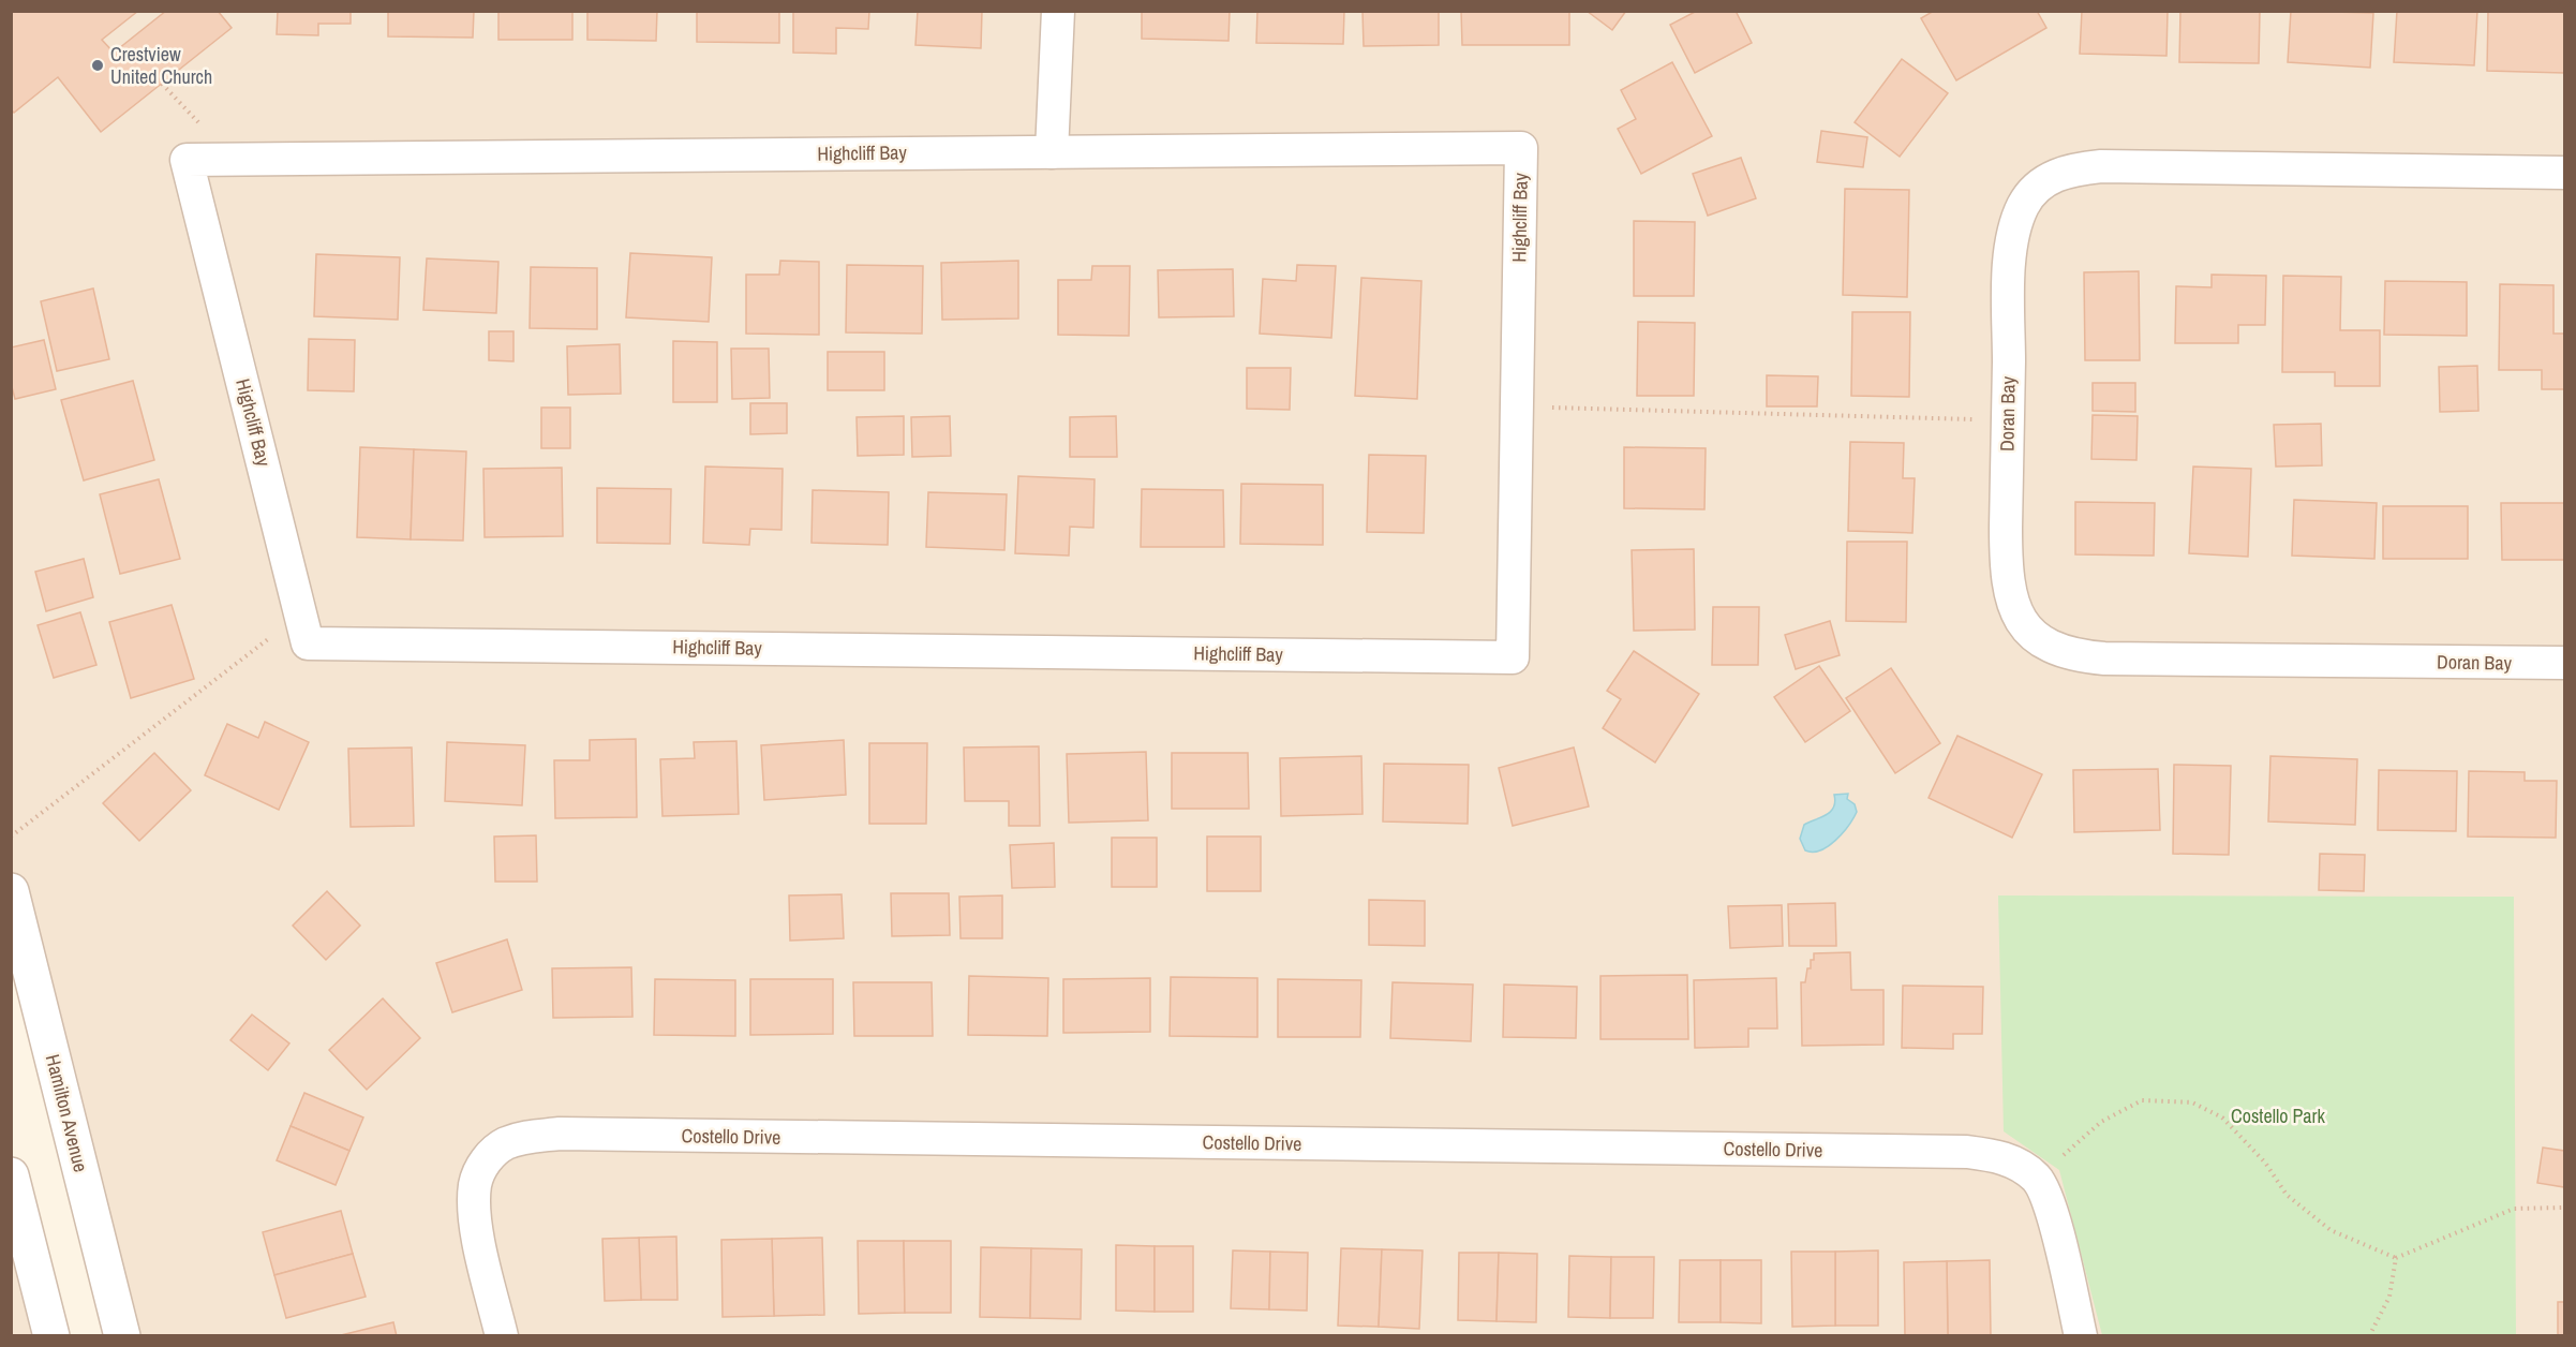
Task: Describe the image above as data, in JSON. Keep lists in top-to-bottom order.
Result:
{
  "streets": {
    "street": [
      "Highcliff Bay",
      "Doran Bay",
      "Hamilton Avenue",
      "Costello Drive"
    ]
  },
  "parks": ["Costello Park"],
  "places": ["Crestview United Church"]
}
